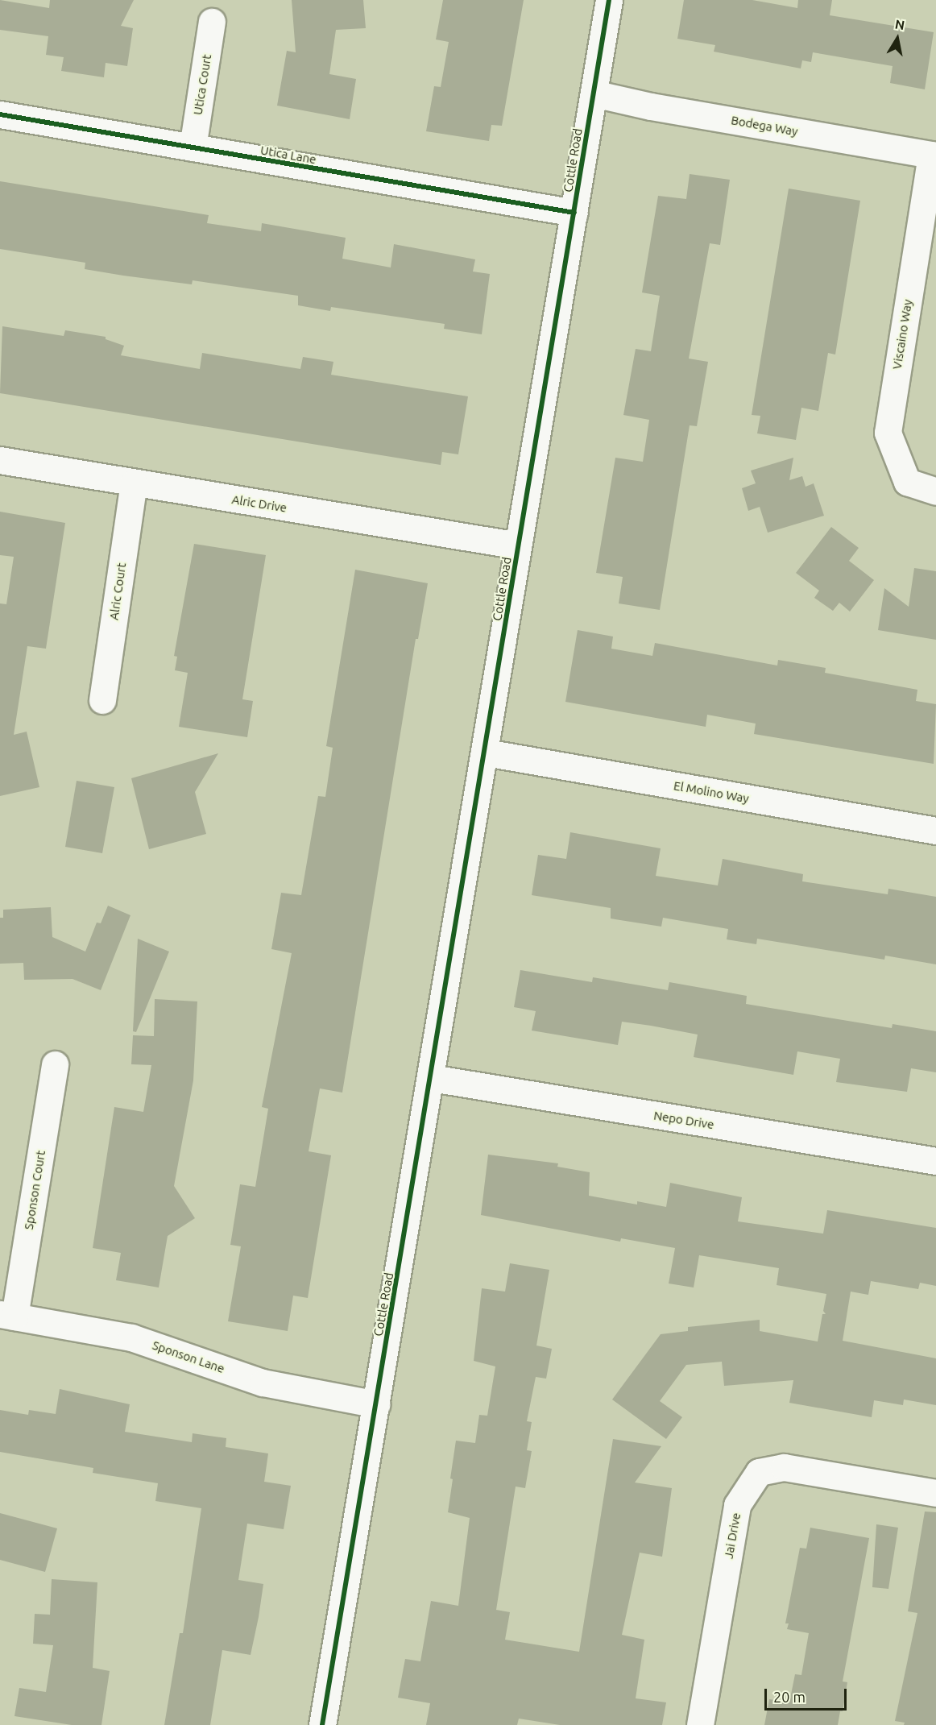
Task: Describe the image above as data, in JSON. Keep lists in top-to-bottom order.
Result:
{
  "streets": {
    "street": [
      "Utica Court",
      "Bodega Way",
      "Utica Lane",
      "Cottle Road",
      "Viscaino Way",
      "Alric Drive",
      "Alric Court",
      "El Molino Way",
      "Nepo Drive",
      "Sponson Court",
      "Sponson Lane",
      "Jai Drive"
    ]
  },
  "crossings": [
    ["Utica Court", "Utica Lane"],
    ["Bodega Way", "Cottle Road"],
    ["Bodega Way", "Viscaino Way"],
    ["Utica Lane", "Cottle Road"],
    ["Cottle Road", "Alric Drive"],
    ["Cottle Road", "El Molino Way"],
    ["Cottle Road", "Nepo Drive"],
    ["Cottle Road", "Sponson Lane"],
    ["Alric Drive", "Alric Court"],
    ["Sponson Court", "Sponson Lane"]
  ],
  "scale_bar": "20 m",
  "north": "top"
}
